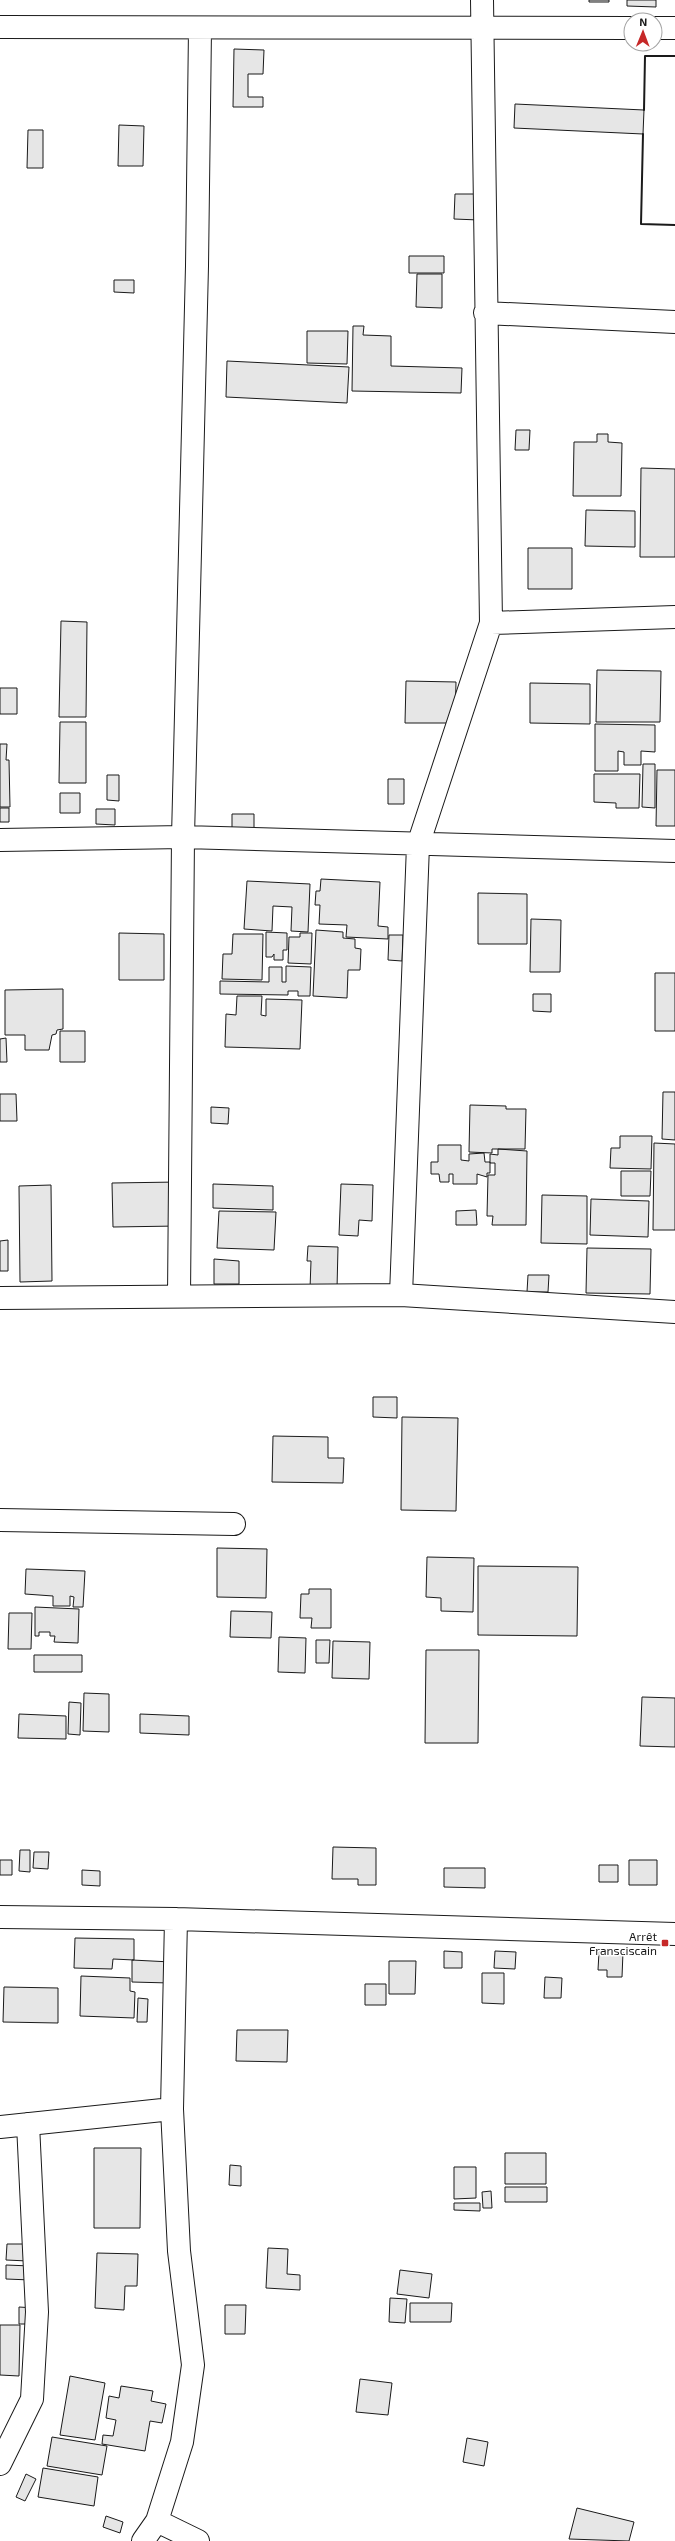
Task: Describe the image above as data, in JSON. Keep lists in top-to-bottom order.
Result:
{
  "places": {
    "transit": ["Arrêt Fransciscain"]
  },
  "north": "top"
}
